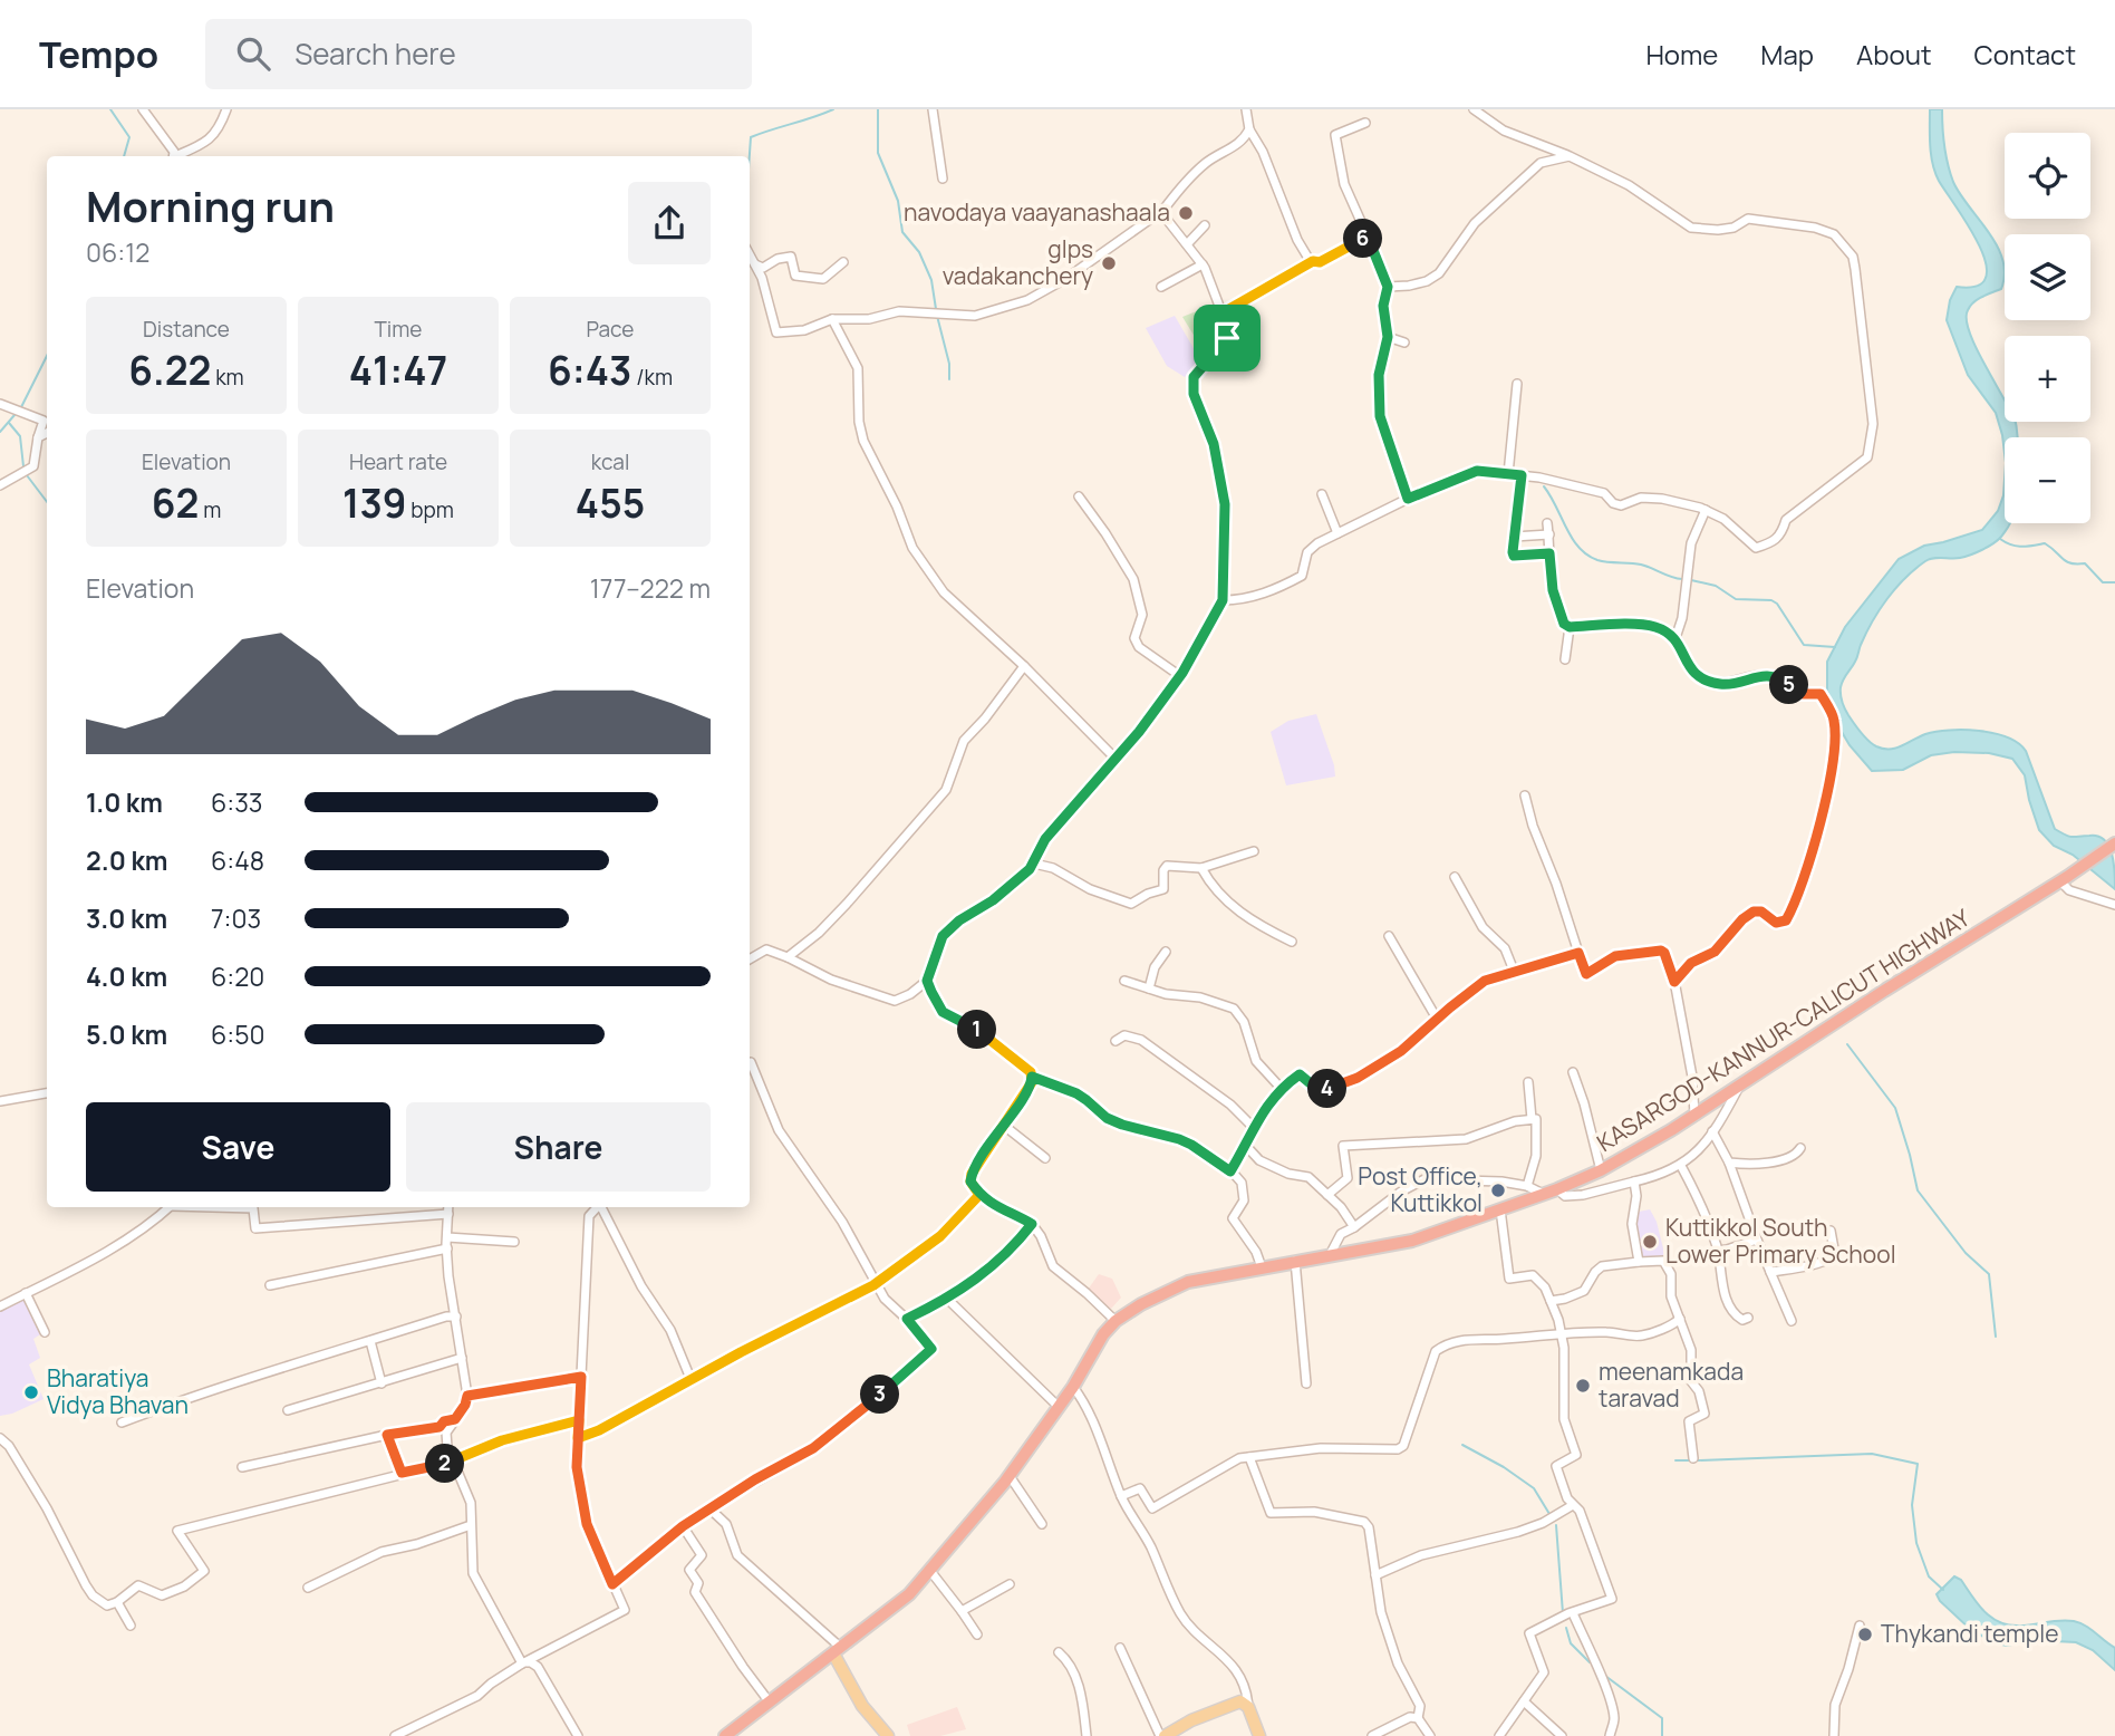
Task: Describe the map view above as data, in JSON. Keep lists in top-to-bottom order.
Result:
{
  "streets": {
    "highway": ["KASARGOD-KANNUR-CALICUT HIGHWAY"]
  },
  "places": [
    "navodaya vaayanashaala",
    "glps vadakanchery",
    "Post Office, Kuttikkol",
    "Kuttikkol South Lower Primary School",
    "meenamkada taravad",
    "Bharatiya Vidya Bhavan",
    "Thykandi temple"
  ],
  "page": {
    "header": "Tempo",
    "search": "Search here",
    "nav": [
      "Home",
      "Map",
      "About",
      "Contact"
    ],
    "map_buttons": ["+", "−"],
    "heading": ["Morning run", "06:12"],
    "pins": [
      "6",
      "5",
      "1",
      "4",
      "3",
      "2"
    ],
    "stats": [
      ["Distance", "6.22 km"],
      ["Time", "41:47"],
      ["Pace", "6:43 /km"],
      ["Elevation", "62 m"],
      ["Heart rate", "139 bpm"],
      ["kcal", "455"]
    ],
    "chart": ["Elevation", "177–222 m"],
    "list": [
      {
        "name": "1.0 km",
        "note": "6:33"
      },
      {
        "name": "2.0 km",
        "note": "6:48"
      },
      {
        "name": "3.0 km",
        "note": "7:03"
      },
      {
        "name": "4.0 km",
        "note": "6:20"
      },
      {
        "name": "5.0 km",
        "note": "6:50"
      }
    ],
    "buttons": ["Save", "Share"]
  }
}
